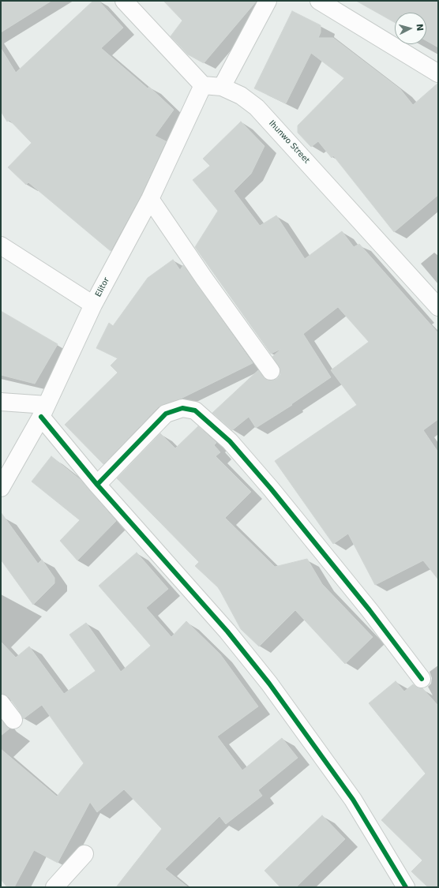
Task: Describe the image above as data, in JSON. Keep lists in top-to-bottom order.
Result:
{
  "streets": {
    "street": ["Ihunwo Street", "Elitor"]
  },
  "crossings": [
    ["Ihunwo Street", "Elitor"]
  ],
  "north": "right"
}
